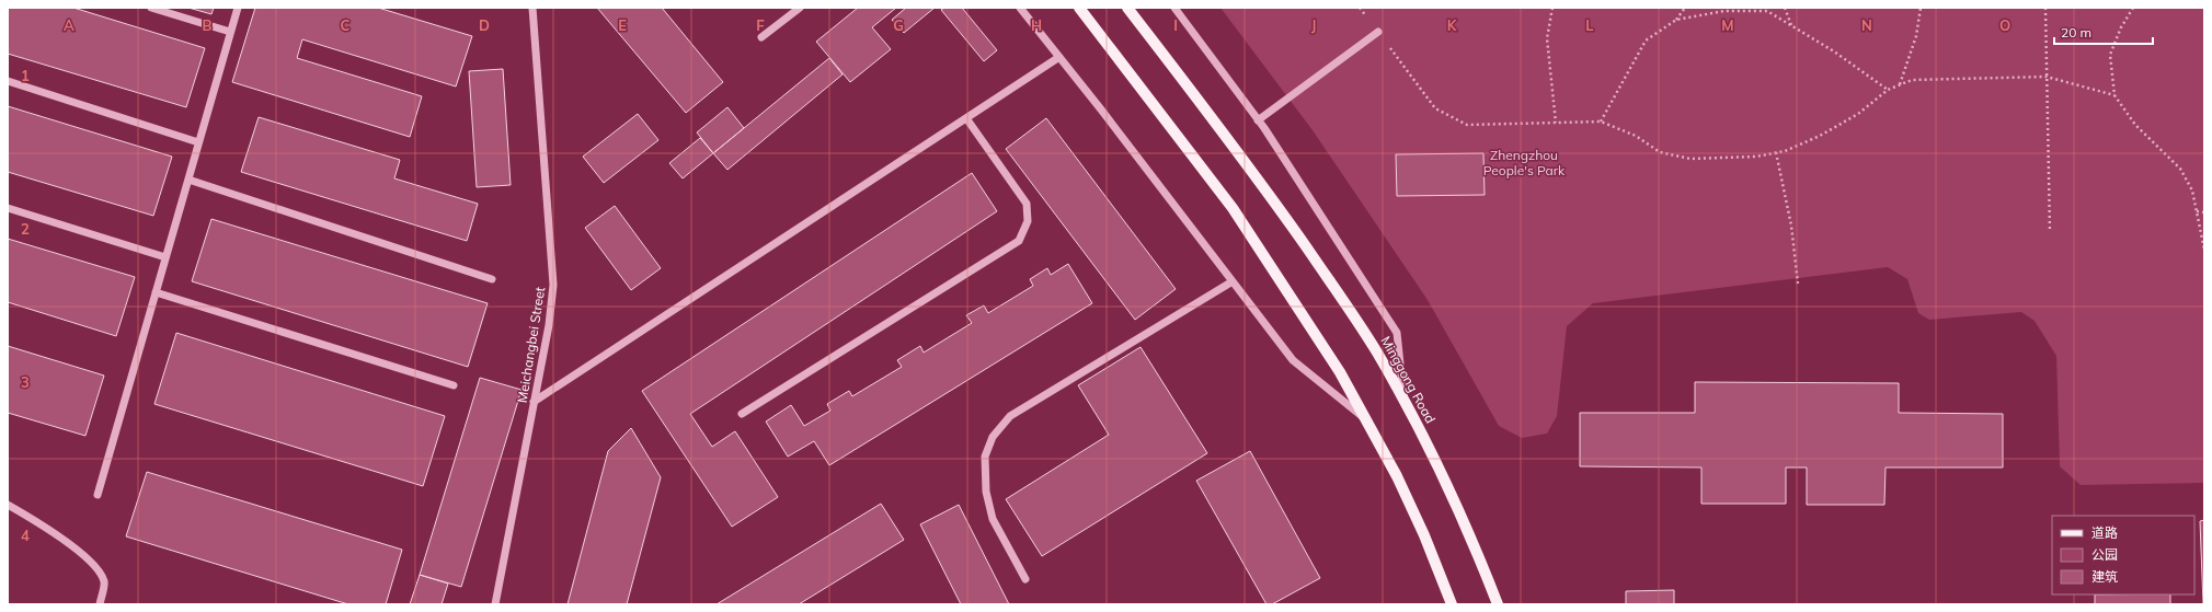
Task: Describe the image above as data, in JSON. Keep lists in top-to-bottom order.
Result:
{
  "streets": {
    "main road": ["Minggong Road"],
    "street": ["Meichangbei Street"]
  },
  "parks": ["Zhengzhou People's Park"],
  "legend": ["道路", "公园", "建筑"],
  "scale_bar": "20 m",
  "grid": {
    "columns": [
      "A",
      "B",
      "C",
      "D",
      "E",
      "F",
      "G",
      "H",
      "I",
      "J",
      "K",
      "L",
      "M",
      "N",
      "O"
    ],
    "rows": [
      "1",
      "2",
      "3",
      "4"
    ]
  }
}
